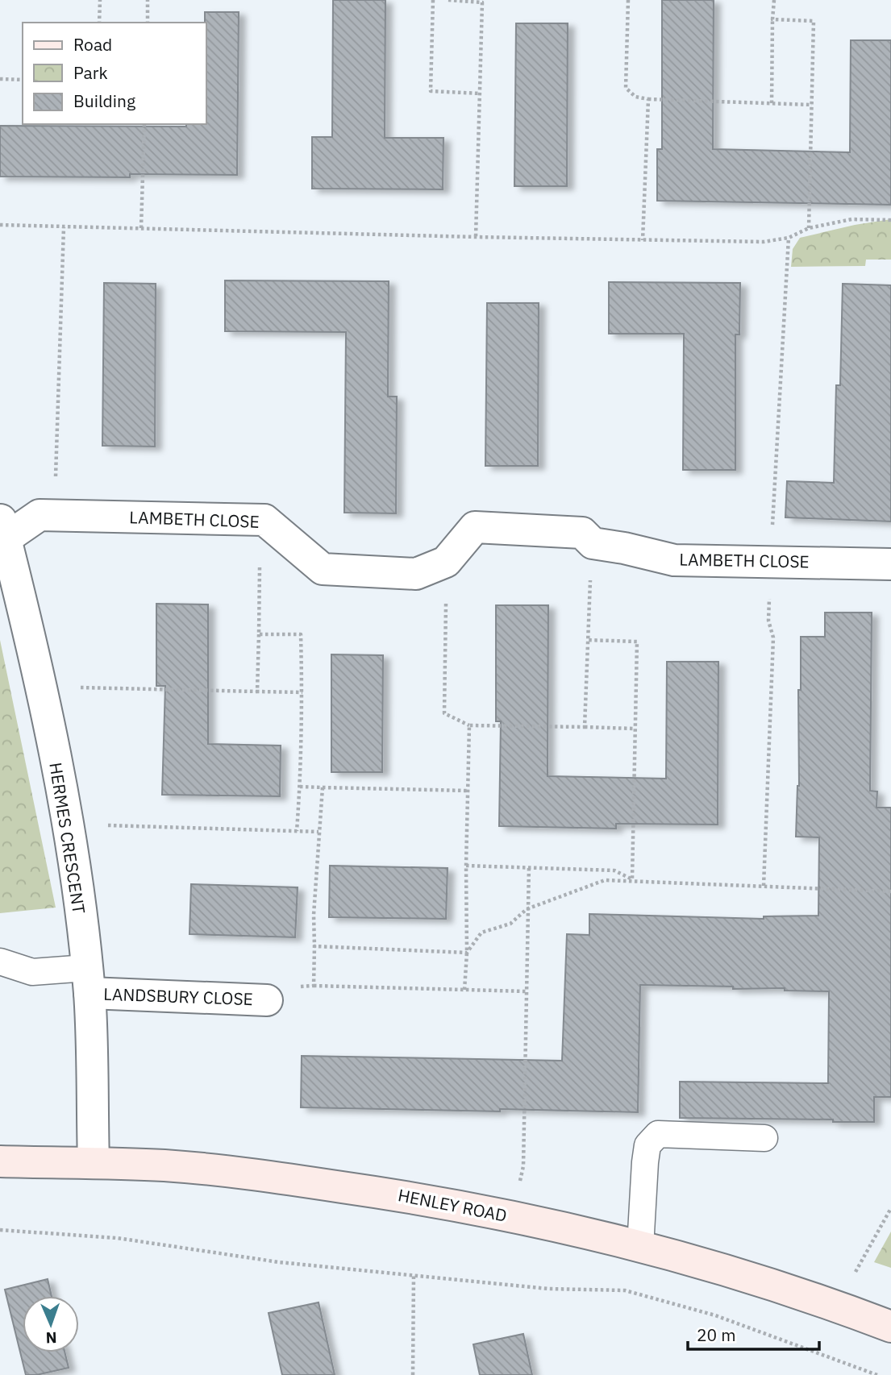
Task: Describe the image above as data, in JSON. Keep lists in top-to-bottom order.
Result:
{
  "streets": {
    "main road": ["HENLEY ROAD"],
    "street": ["LAMBETH CLOSE", "HERMES CRESCENT", "LANDSBURY CLOSE"]
  },
  "crossings": [
    ["HERMES CRESCENT", "LANDSBURY CLOSE"],
    ["HERMES CRESCENT", "HENLEY ROAD"]
  ],
  "legend": ["Road", "Park", "Building"],
  "scale_bar": "20 m",
  "north": "bottom"
}
